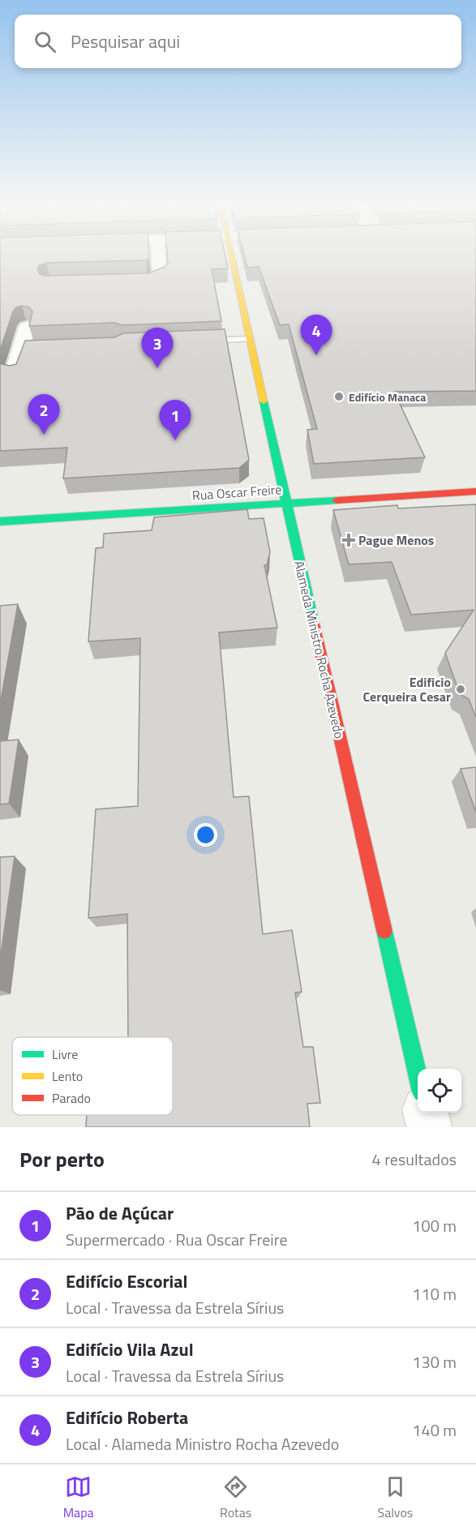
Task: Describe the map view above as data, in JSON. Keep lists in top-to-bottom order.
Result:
{
  "streets": {
    "street": ["Rua Oscar Freire", "Alameda Ministro Rocha Azevedo"]
  },
  "crossings": [
    ["Rua Oscar Freire", "Alameda Ministro Rocha Azevedo"]
  ],
  "places": {
    "other": ["Edifício Manaca", "Edificio Cerqueira Cesar"],
    "health": ["Pague Menos"]
  },
  "legend": ["Livre", "Lento", "Parado"],
  "page": {
    "search": "Pesquisar aqui",
    "pins": [
      "4",
      "3",
      "2",
      "1"
    ],
    "heading": ["Por perto", "4 resultados"],
    "list": [
      {
        "mark": "1",
        "name": "Pão de Açúcar",
        "note": "Supermercado · Rua Oscar Freire",
        "value": "100 m"
      },
      {
        "mark": "2",
        "name": "Edifício Escorial",
        "note": "Local · Travessa da Estrela Sírius",
        "value": "110 m"
      },
      {
        "mark": "3",
        "name": "Edifício Vila Azul",
        "note": "Local · Travessa da Estrela Sírius",
        "value": "130 m"
      },
      {
        "mark": "4",
        "name": "Edifício Roberta",
        "note": "Local · Alameda Ministro Rocha Azevedo",
        "value": "140 m"
      }
    ],
    "nav": ["Mapa", "Rotas", "Salvos"]
  }
}
